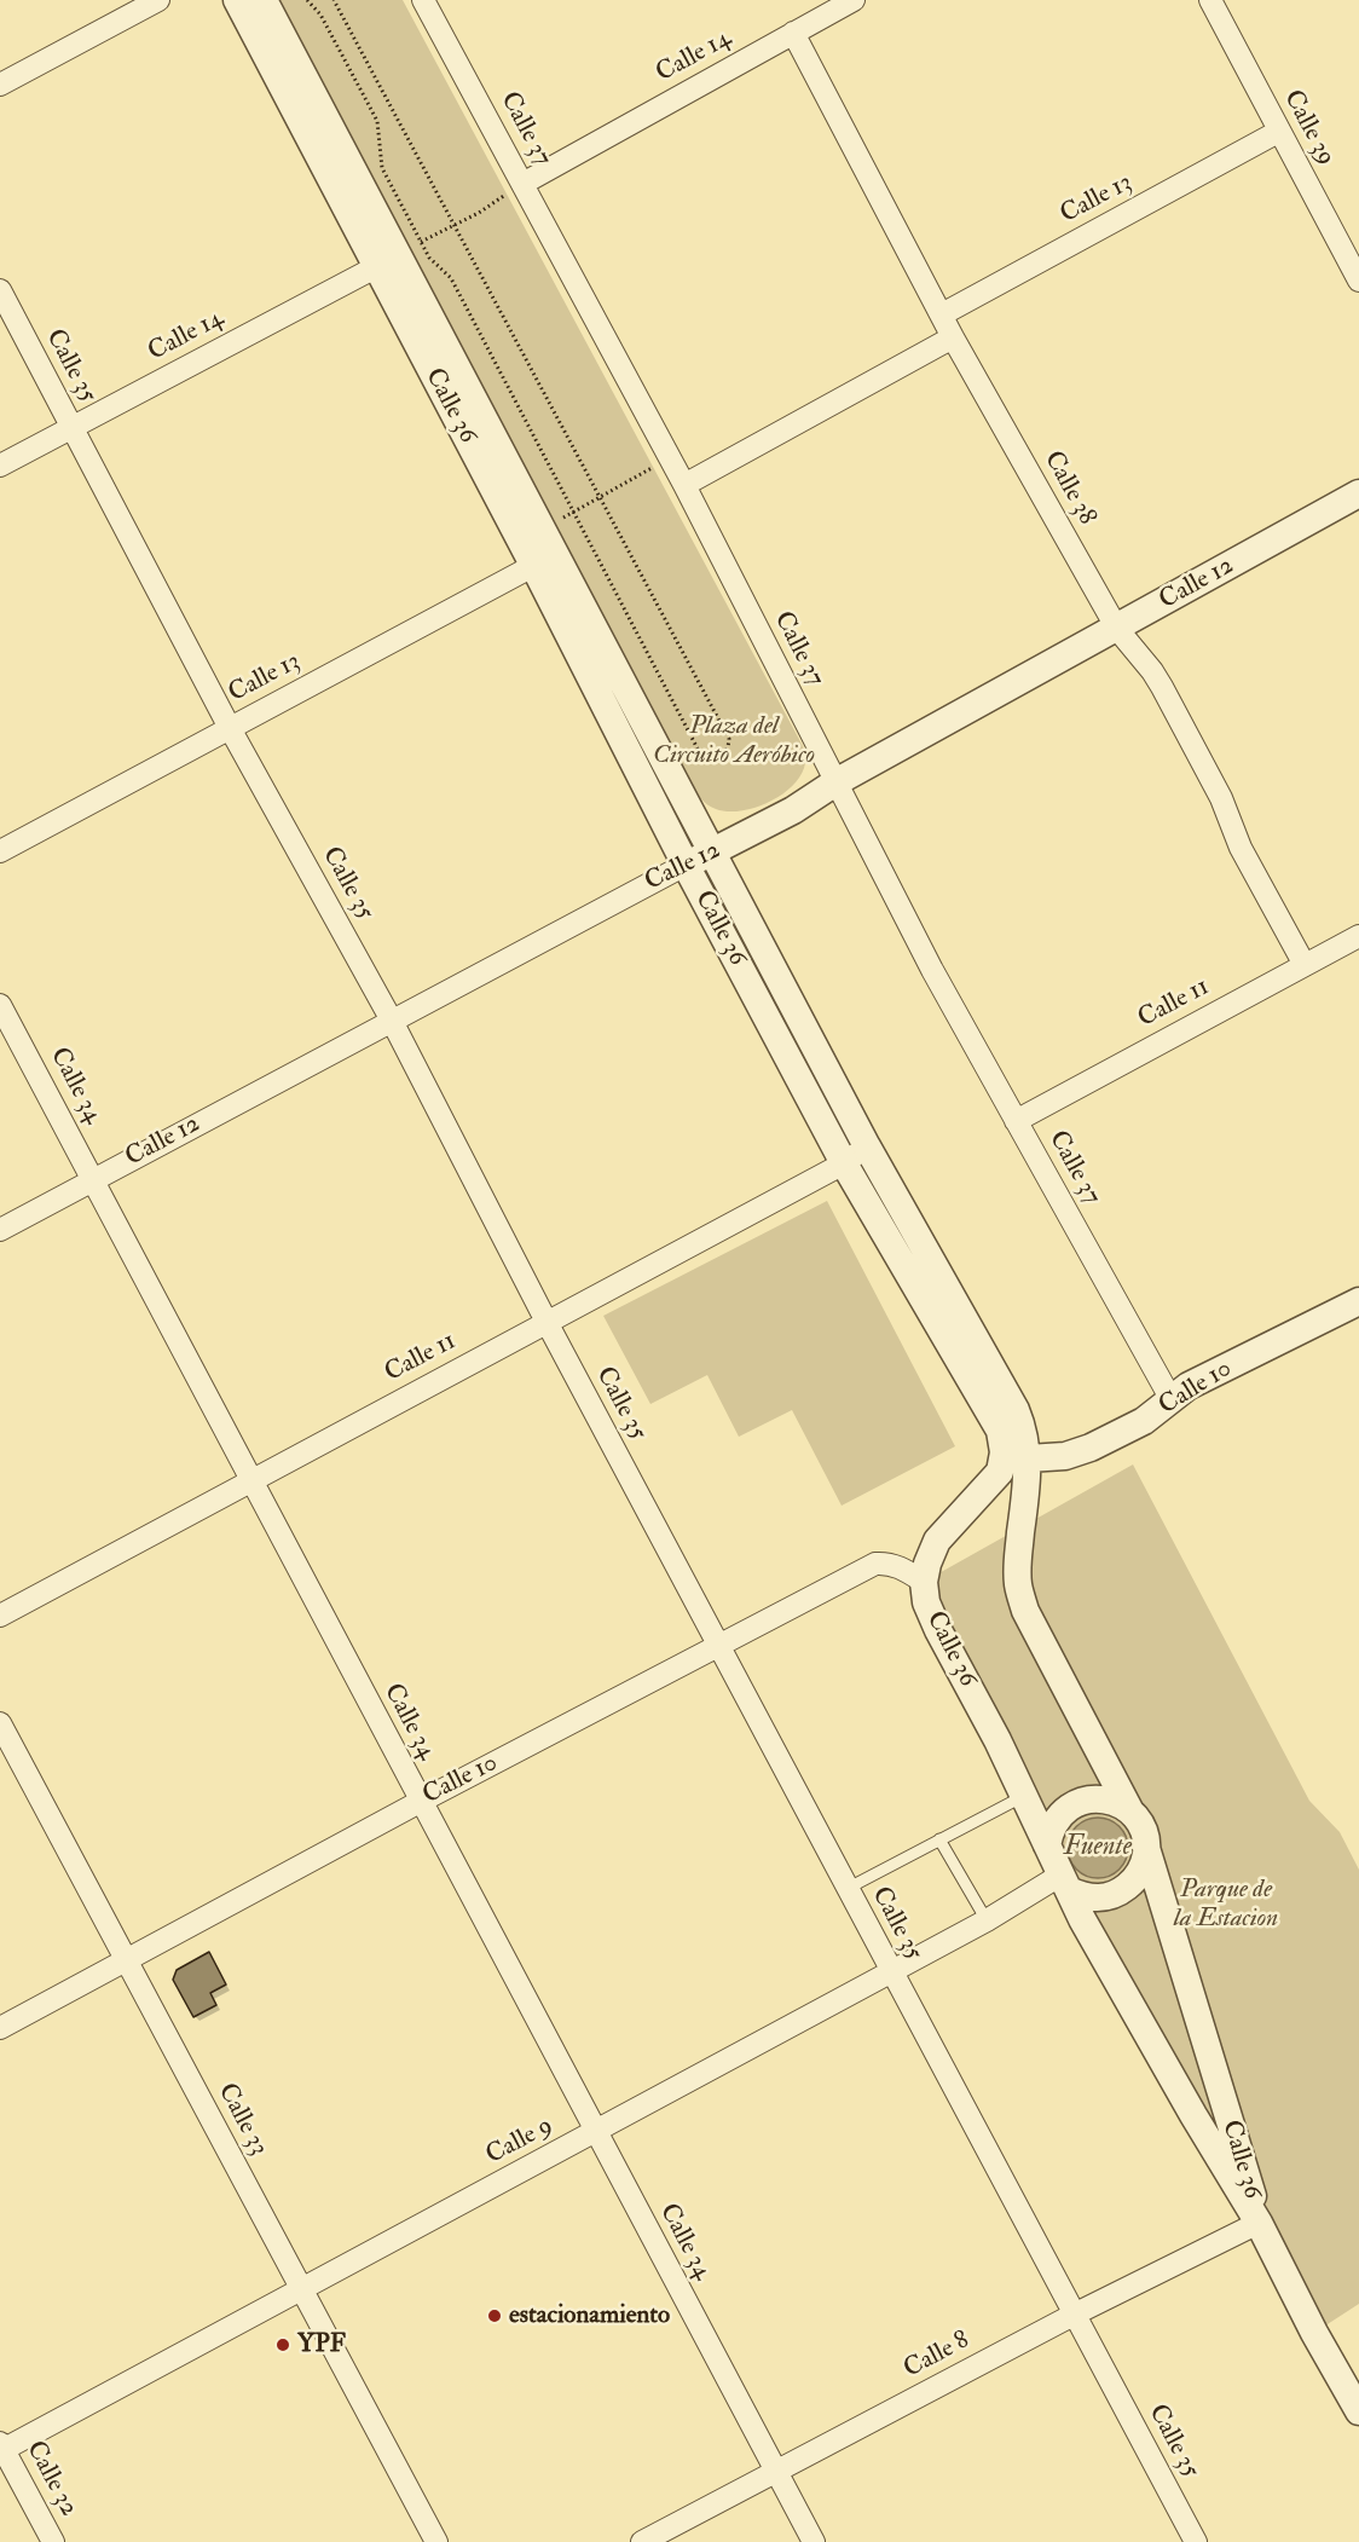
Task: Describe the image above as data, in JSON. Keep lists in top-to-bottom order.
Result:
{
  "streets": {
    "street": [
      "Calle 14",
      "Calle 39",
      "Calle 37",
      "Calle 13",
      "Calle 35",
      "Calle 36",
      "Calle 38",
      "Calle 12",
      "Calle 11",
      "Calle 34",
      "Calle 10",
      "Calle 33",
      "Calle 9",
      "Calle 8",
      "Calle 32"
    ]
  },
  "crossings": [
    ["Calle 14", "Calle 37"],
    ["Calle 14", "Calle 35"],
    ["Calle 14", "Calle 36"],
    ["Calle 14", "Calle 38"],
    ["Calle 39", "Calle 13"],
    ["Calle 37", "Calle 12"],
    ["Calle 37", "Calle 11"],
    ["Calle 37", "Calle 10"],
    ["Calle 13", "Calle 35"],
    ["Calle 13", "Calle 36"],
    ["Calle 13", "Calle 38"],
    ["Calle 35", "Calle 12"],
    ["Calle 35", "Calle 11"],
    ["Calle 35", "Calle 10"],
    ["Calle 35", "Calle 9"],
    ["Calle 35", "Calle 8"],
    ["Calle 36", "Calle 12"],
    ["Calle 36", "Calle 11"],
    ["Calle 36", "Calle 10"],
    ["Calle 36", "Calle 9"],
    ["Calle 36", "Calle 8"],
    ["Calle 38", "Calle 12"],
    ["Calle 38", "Calle 11"],
    ["Calle 12", "Calle 34"],
    ["Calle 11", "Calle 34"],
    ["Calle 34", "Calle 10"],
    ["Calle 34", "Calle 9"],
    ["Calle 34", "Calle 8"],
    ["Calle 10", "Calle 33"],
    ["Calle 33", "Calle 9"],
    ["Calle 9", "Calle 32"]
  ],
  "water": ["Fuente"],
  "parks": ["Plaza del Circuito Aeróbico", "Parque de la Estacion"],
  "places": ["estacionamiento", "YPF"]
}
